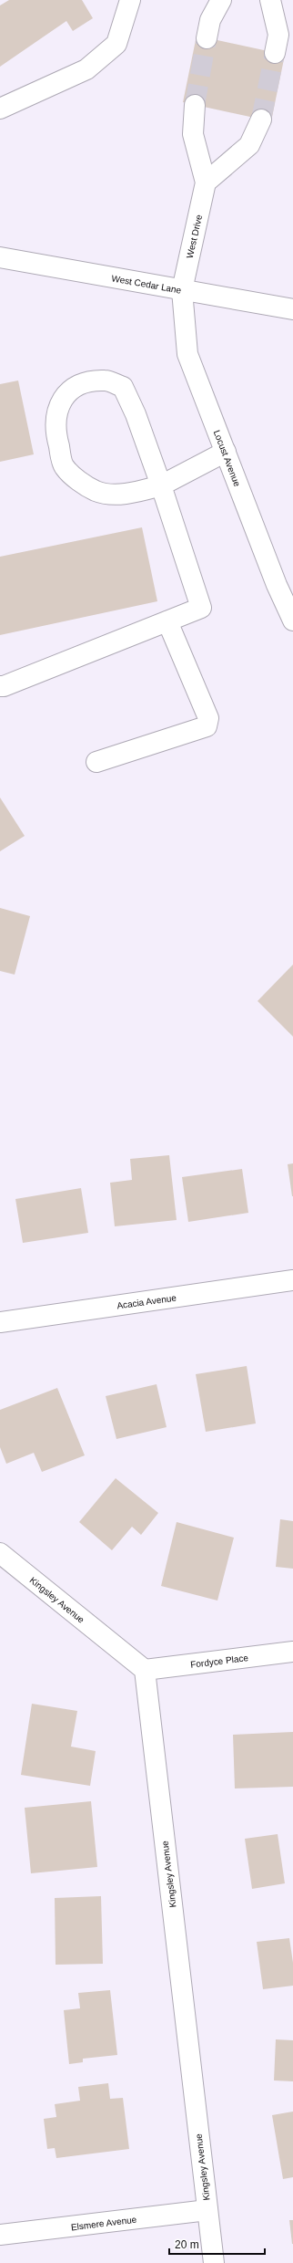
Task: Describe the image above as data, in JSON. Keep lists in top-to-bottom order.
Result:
{
  "streets": {
    "street": [
      "West Drive",
      "West Cedar Lane",
      "Locust Avenue",
      "Acacia Avenue",
      "Kingsley Avenue",
      "Fordyce Place",
      "Elsmere Avenue"
    ]
  },
  "crossings": [
    ["West Drive", "West Cedar Lane"],
    ["West Drive", "Locust Avenue"],
    ["West Cedar Lane", "Locust Avenue"],
    ["Kingsley Avenue", "Fordyce Place"],
    ["Kingsley Avenue", "Elsmere Avenue"]
  ],
  "scale_bar": "20 m"
}
